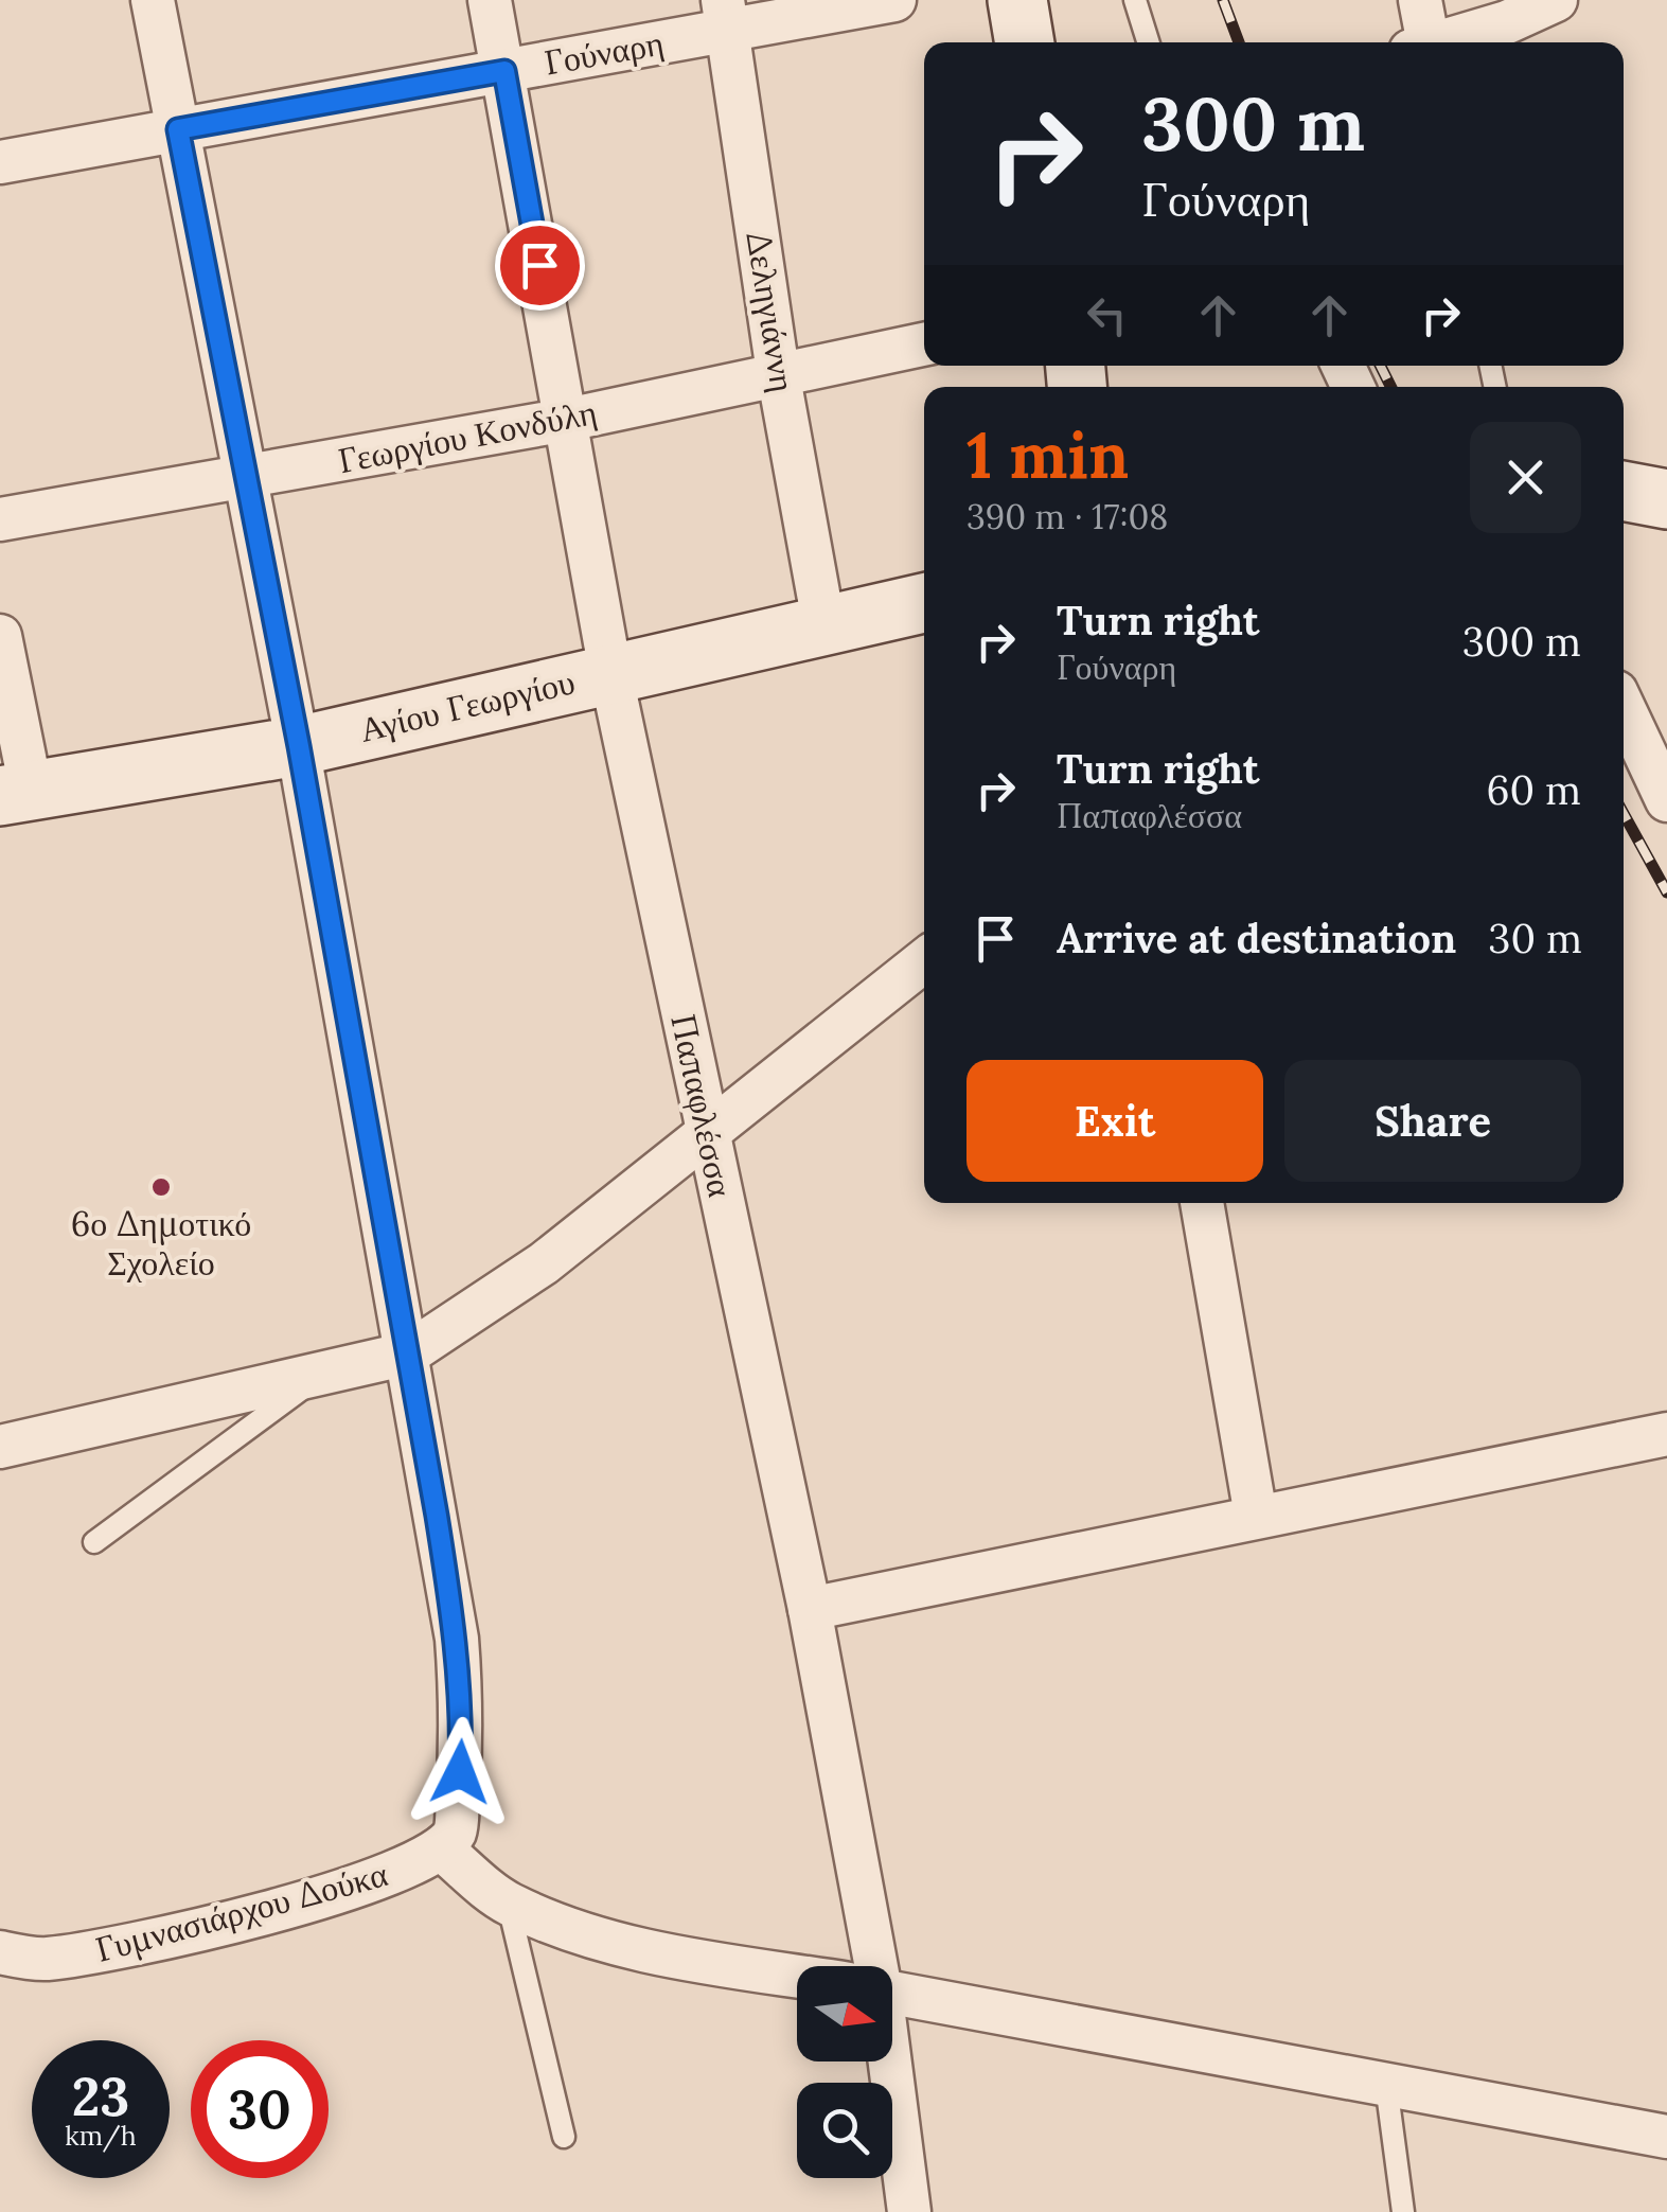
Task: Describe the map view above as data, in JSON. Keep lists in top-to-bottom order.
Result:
{
  "streets": {
    "main road": ["Αγίου Γεωργίου"],
    "street": [
      "Γούναρη",
      "Δεληγιάννη",
      "Γεωργίου Κονδύλη",
      "Παπαφλέσσα",
      "Γυμνασιάρχου Δούκα"
    ]
  },
  "crossings": [
    ["Γούναρη", "Δεληγιάννη"],
    ["Γούναρη", "Παπαφλέσσα"],
    ["Δεληγιάννη", "Γεωργίου Κονδύλη"],
    ["Δεληγιάννη", "Αγίου Γεωργίου"],
    ["Γεωργίου Κονδύλη", "Παπαφλέσσα"],
    ["Αγίου Γεωργίου", "Παπαφλέσσα"]
  ],
  "places": ["6ο Δημοτικό Σχολείο"],
  "north": "right",
  "page": {
    "turn": ["300 m", "Γούναρη"],
    "heading": ["1 min", "390 m · 17:08"],
    "list": [
      {
        "name": "Turn right",
        "note": "Γούναρη",
        "value": "300 m"
      },
      {
        "name": "Turn right",
        "note": "Παπαφλέσσα",
        "value": "60 m"
      },
      {
        "name": "Arrive at destination",
        "value": "30 m"
      }
    ],
    "buttons": ["Exit", "Share"],
    "speed": "23 km/h",
    "limit": "30"
  }
}
